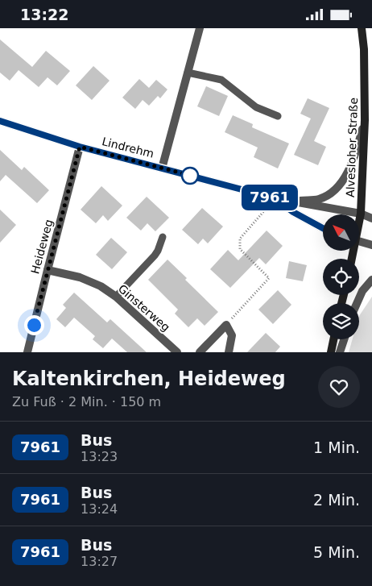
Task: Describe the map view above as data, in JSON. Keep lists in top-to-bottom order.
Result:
{
  "streets": {
    "street": [
      "Lindrehm",
      "Alvesloher Straße",
      "Heideweg",
      "Ginsterweg"
    ]
  },
  "crossings": [
    ["Lindrehm", "Alvesloher Straße"],
    ["Lindrehm", "Heideweg"],
    ["Heideweg", "Ginsterweg"]
  ],
  "lines": ["bus line 7961"],
  "north": "top left",
  "page": {
    "status": "13:22",
    "on_map": "7961",
    "heading": ["Kaltenkirchen, Heideweg", "Zu Fuß · 2 Min. · 150 m"],
    "list": [
      {
        "mark": "7961",
        "name": "Bus",
        "note": "13:23",
        "value": "1 Min."
      },
      {
        "mark": "7961",
        "name": "Bus",
        "note": "13:24",
        "value": "2 Min."
      },
      {
        "mark": "7961",
        "name": "Bus",
        "note": "13:27",
        "value": "5 Min."
      }
    ]
  }
}
